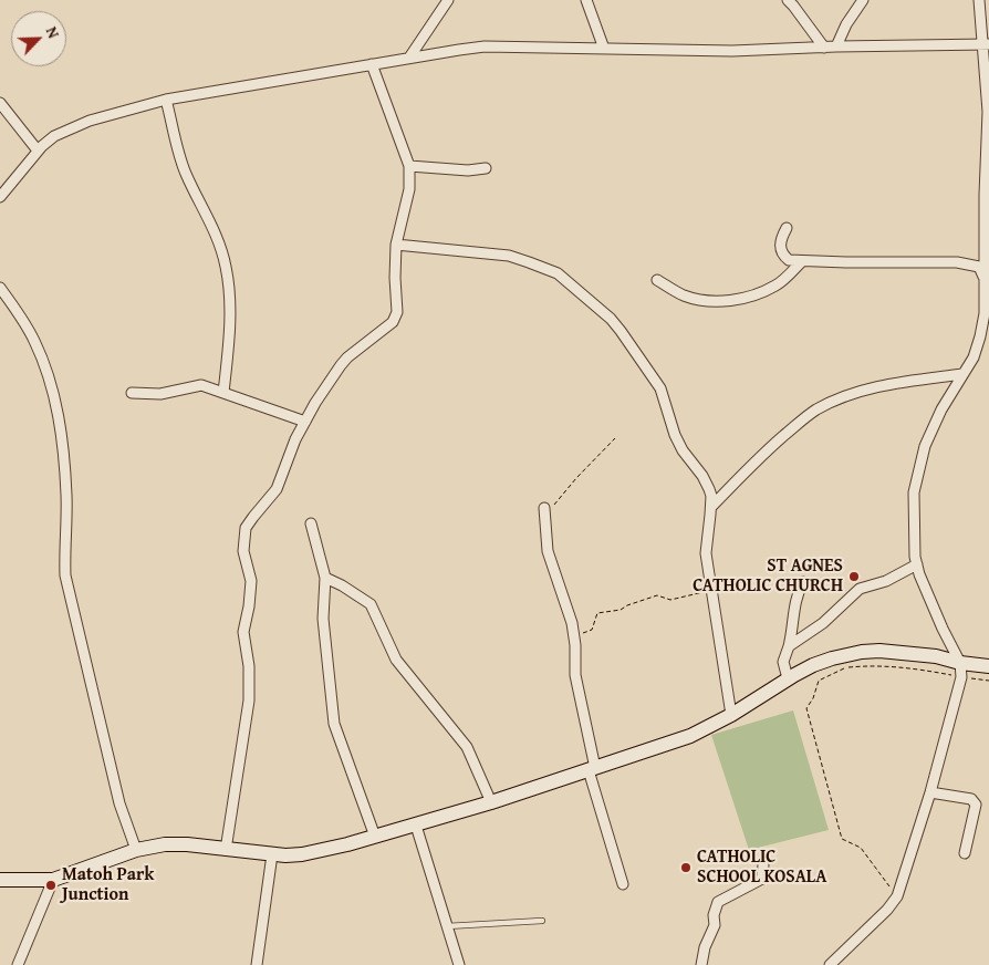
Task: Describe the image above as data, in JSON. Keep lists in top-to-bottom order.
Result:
{
  "places": ["ST AGNES CATHOLIC CHURCH", "CATHOLIC SCHOOL KOSALA", "Matoh Park Junction"],
  "north": "top right"
}
